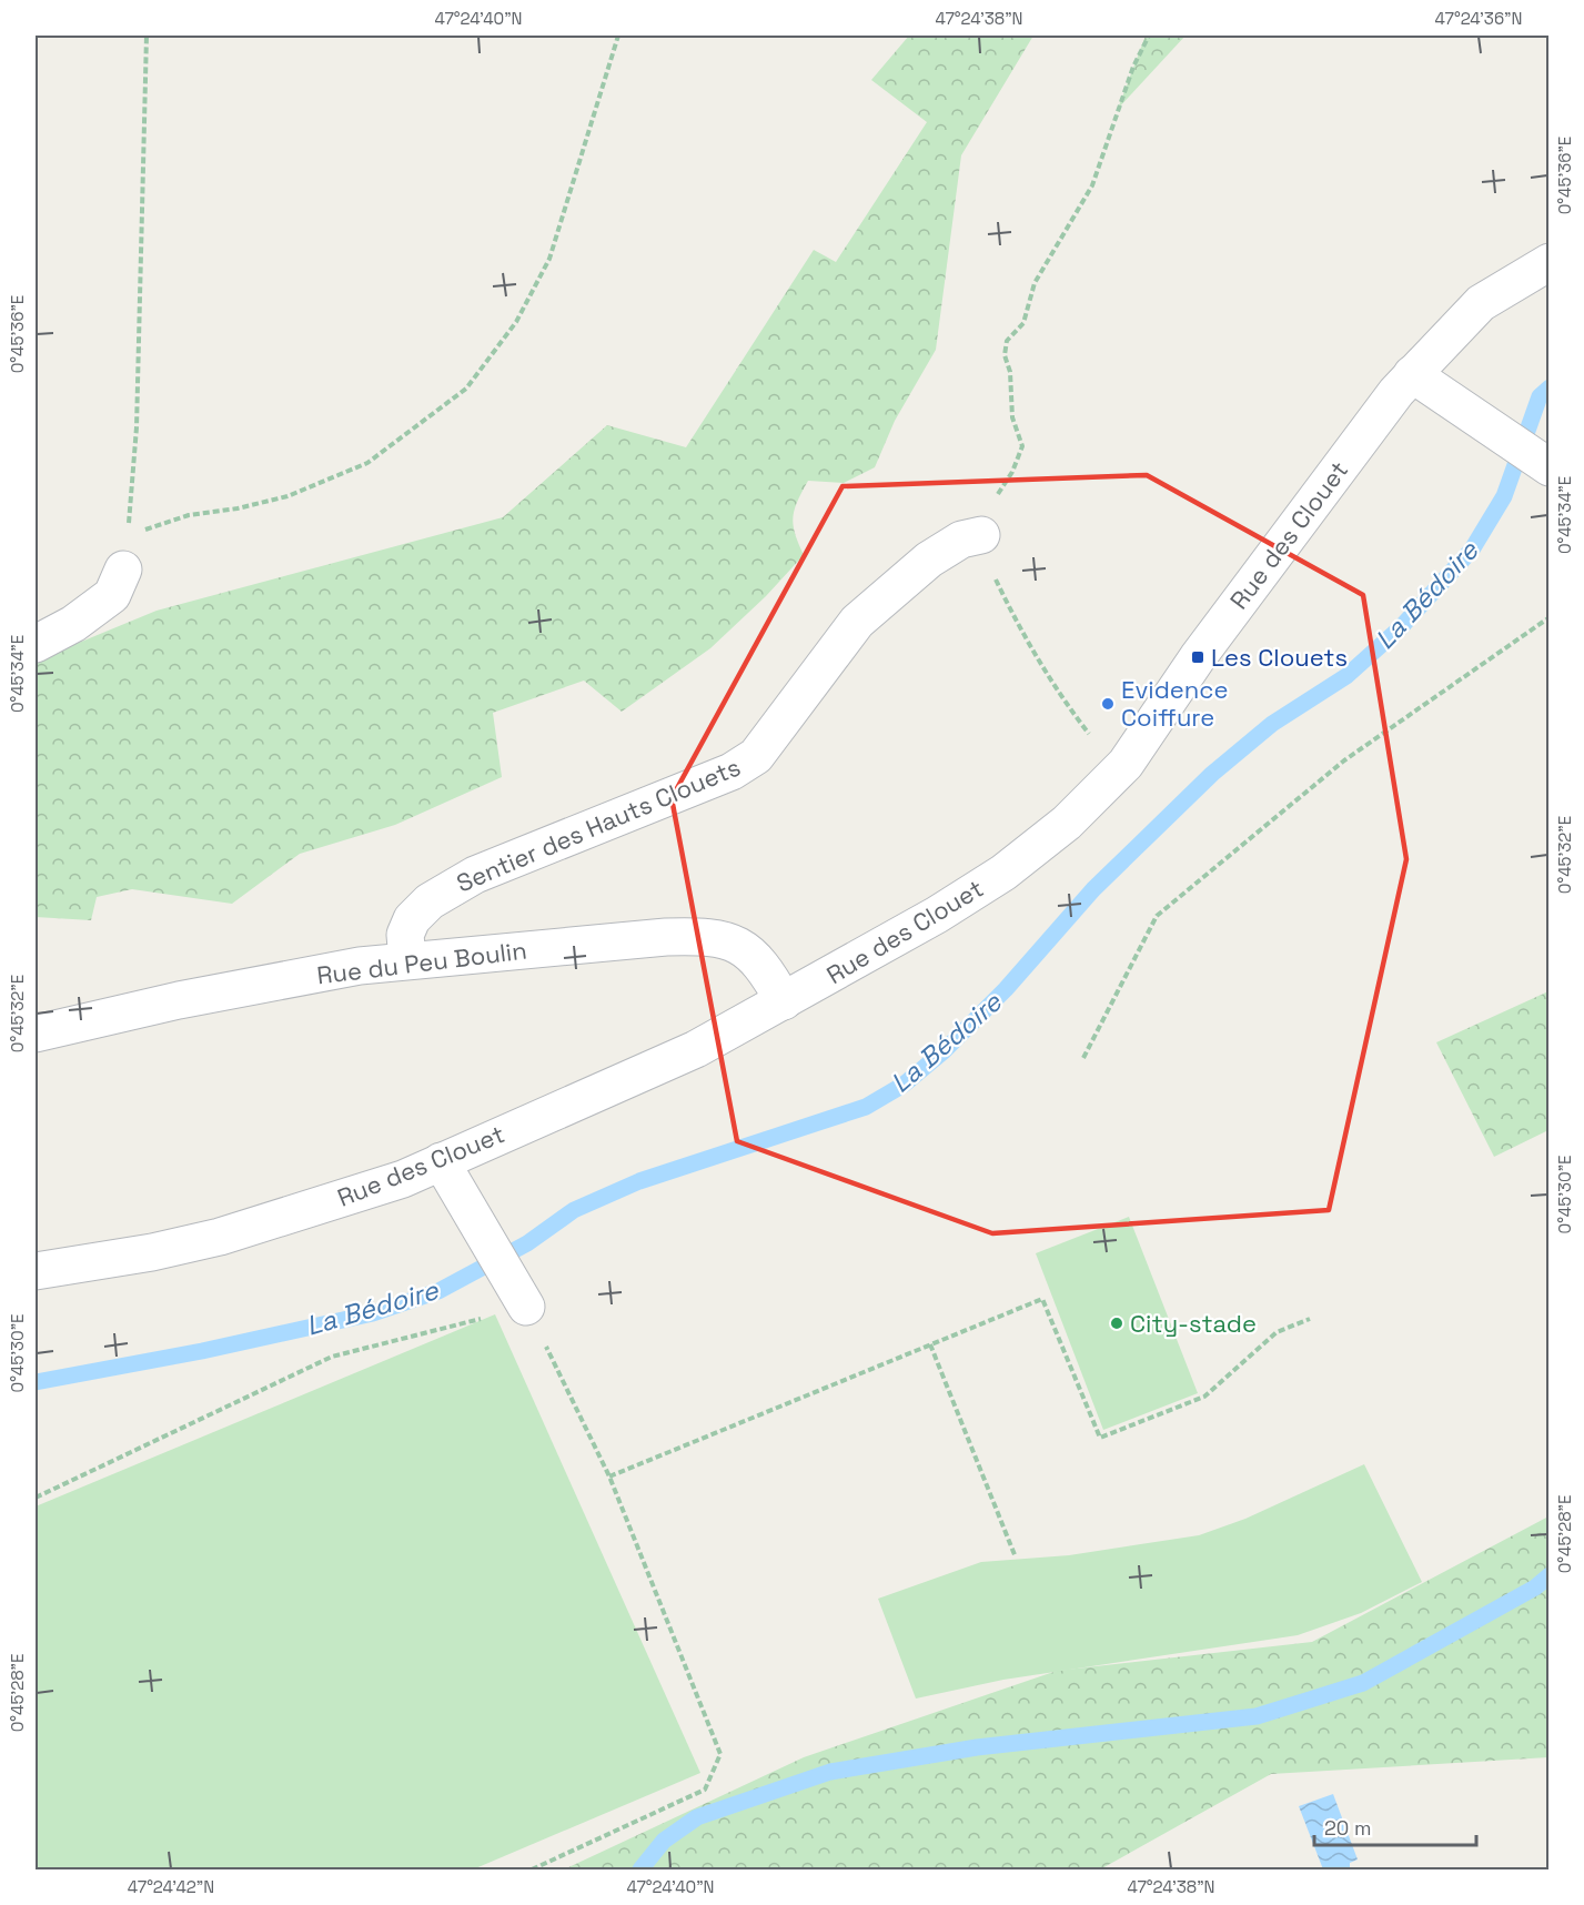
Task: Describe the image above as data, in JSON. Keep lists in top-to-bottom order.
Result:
{
  "streets": {
    "street": ["Rue des Clouet", "Sentier des Hauts Clouets", "Rue du Peu Boulin"]
  },
  "crossings": [
    ["Rue des Clouet", "Rue du Peu Boulin"],
    ["Sentier des Hauts Clouets", "Rue du Peu Boulin"]
  ],
  "water": ["La Bédoire"],
  "places": {
    "transit": ["Les Clouets"],
    "other": ["Evidence Coiffure", "City-stade"]
  },
  "scale_bar": "20 m",
  "coordinates": [
    "47°24'40\"N",
    "47°24'38\"N",
    "47°24'36\"N",
    "0°45'36\"E",
    "0°45'34\"E",
    "0°45'32\"E",
    "0°45'30\"E",
    "0°45'28\"E",
    "47°24'42\"N"
  ]
}
